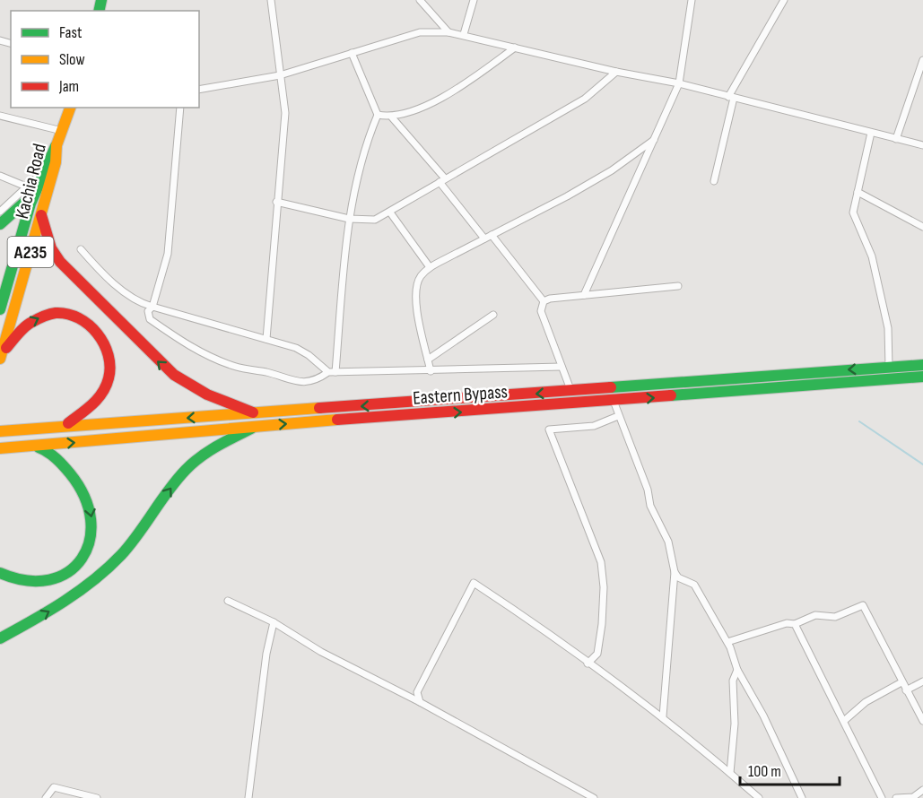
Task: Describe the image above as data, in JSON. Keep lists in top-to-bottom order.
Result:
{
  "streets": {
    "highway": ["Kachia Road", "A235", "Eastern Bypass"]
  },
  "crossings": [
    ["Kachia Road", "A235"]
  ],
  "legend": ["Fast", "Slow", "Jam"],
  "scale_bar": "100 m"
}
